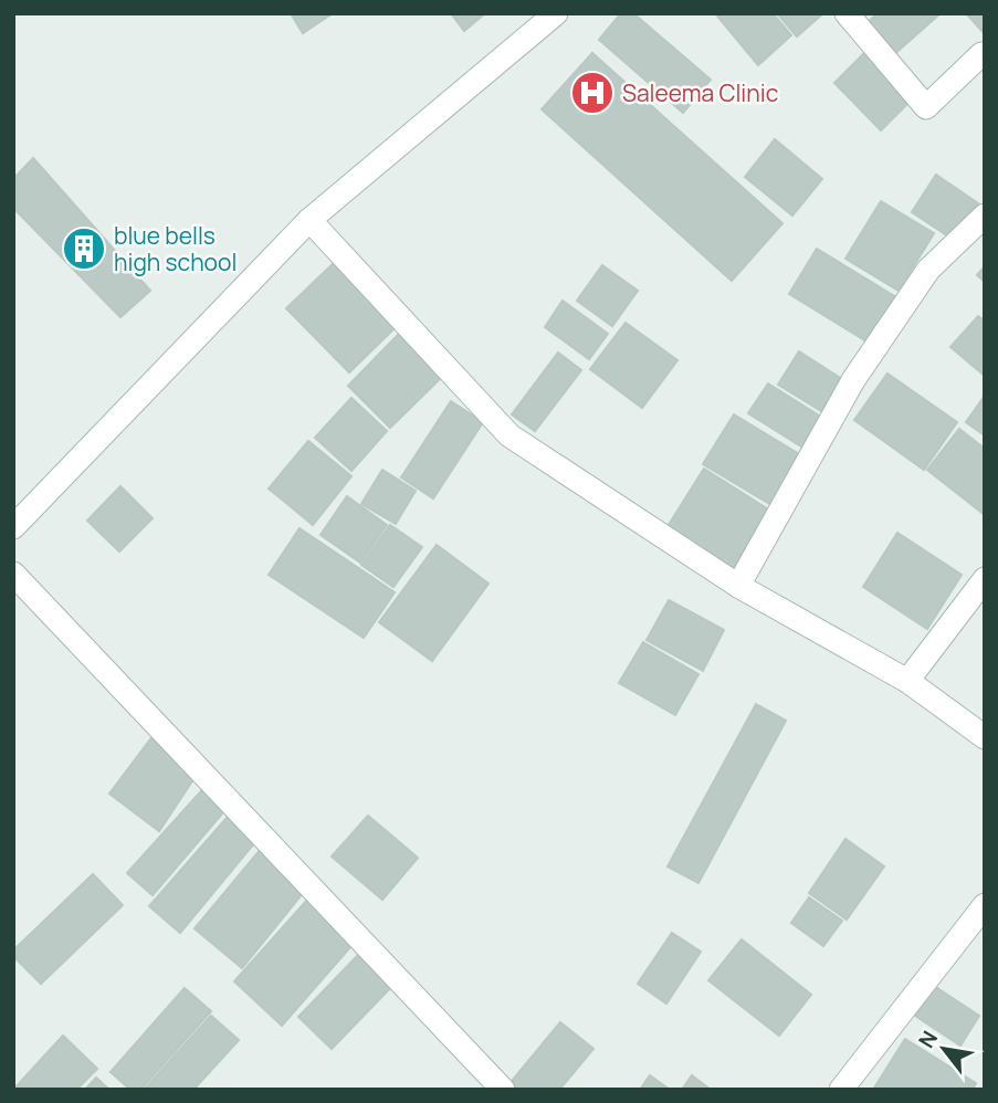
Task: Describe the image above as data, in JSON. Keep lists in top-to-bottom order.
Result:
{
  "places": {
    "hospital": ["Saleema Clinic"],
    "building": ["blue bells high school"]
  },
  "north": "top left"
}
